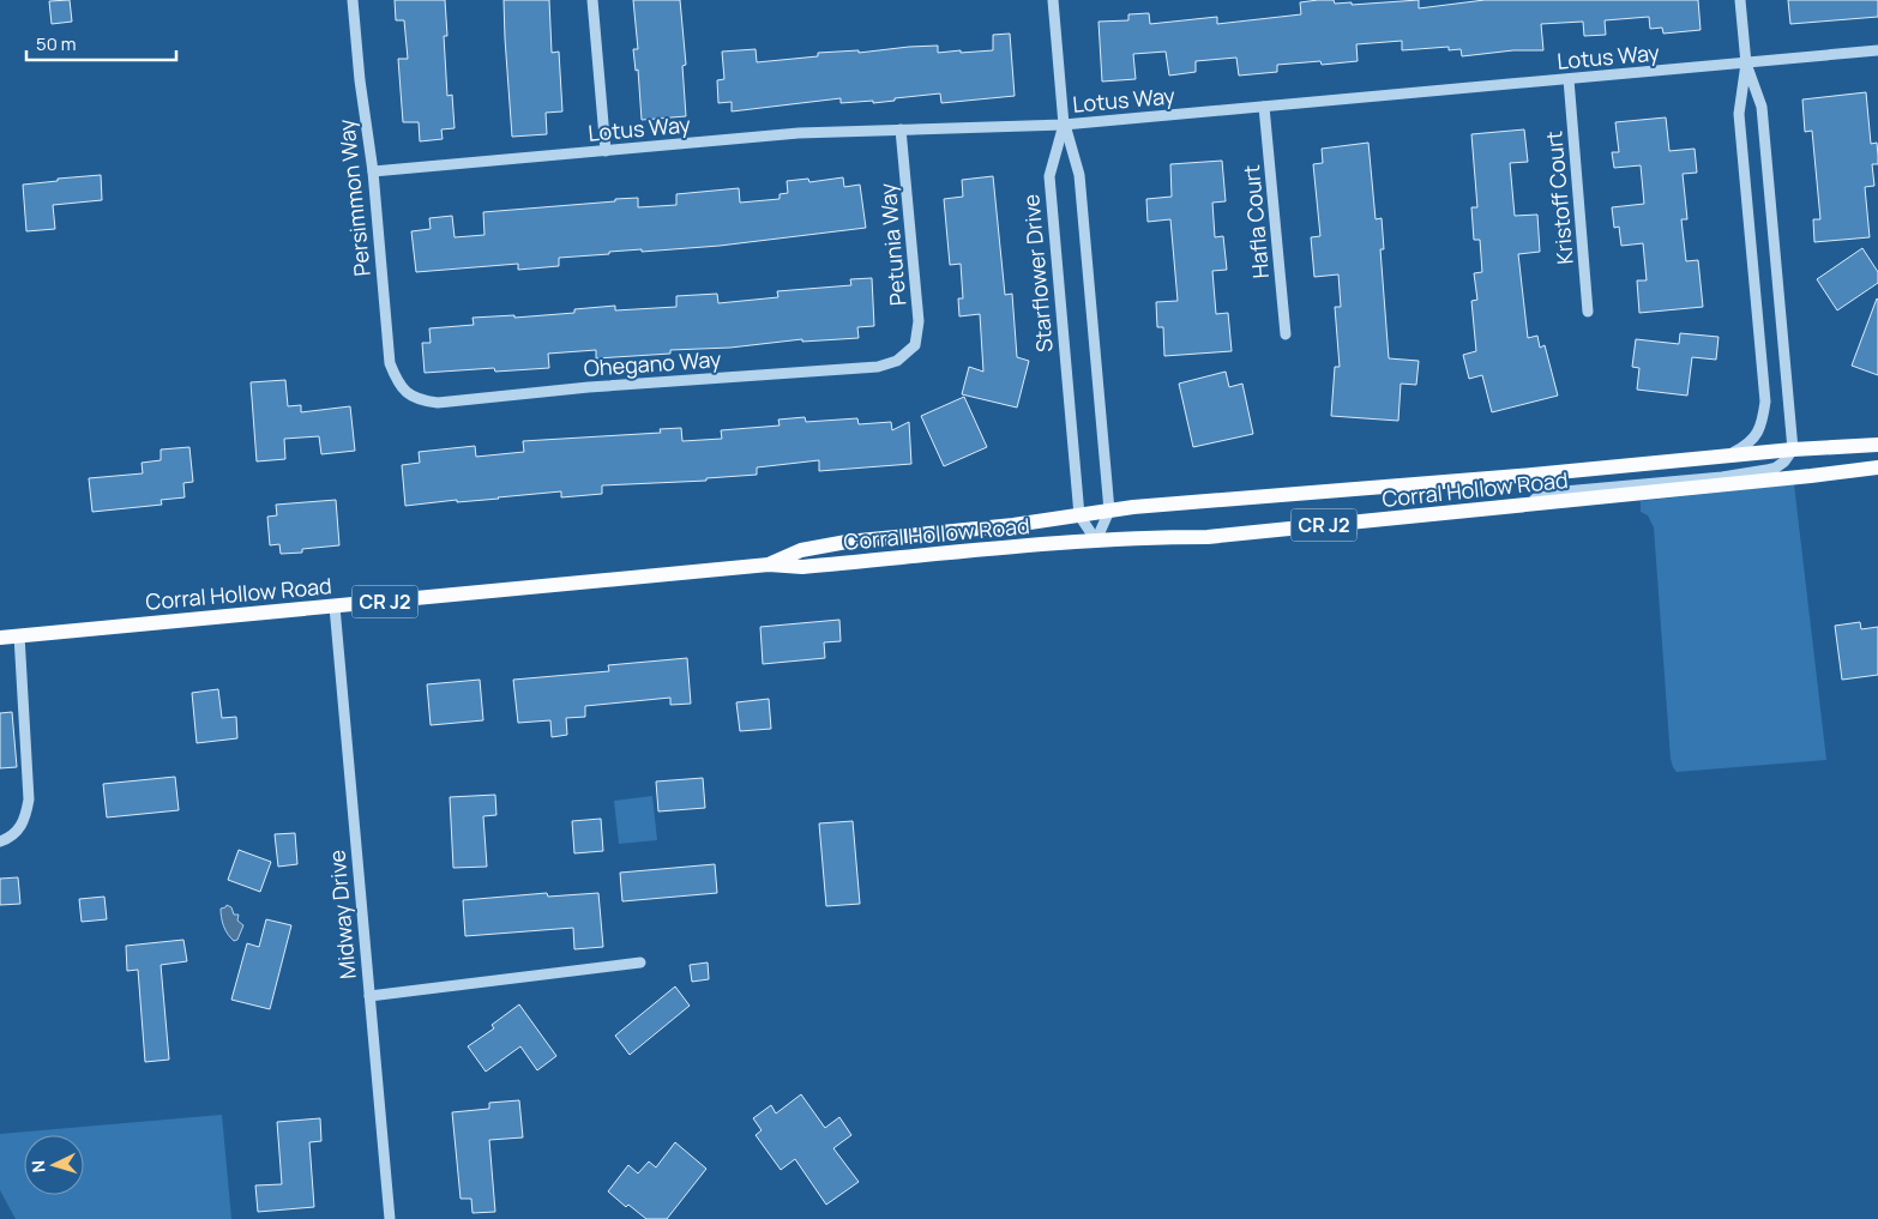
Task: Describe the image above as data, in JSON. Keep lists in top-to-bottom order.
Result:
{
  "streets": {
    "main road": ["Corral Hollow Road", "CR J2"],
    "street": [
      "Lotus Way",
      "Persimmon Way",
      "Kristoff Court",
      "Hafla Court",
      "Petunia Way",
      "Starflower Drive",
      "Ohegano Way",
      "Midway Drive"
    ]
  },
  "crossings": [
    ["Lotus Way", "Persimmon Way"],
    ["Lotus Way", "Kristoff Court"],
    ["Lotus Way", "Hafla Court"],
    ["Lotus Way", "Petunia Way"],
    ["Lotus Way", "Starflower Drive"],
    ["Persimmon Way", "Ohegano Way"],
    ["Petunia Way", "Ohegano Way"],
    ["Starflower Drive", "Corral Hollow Road"],
    ["Corral Hollow Road", "Midway Drive"]
  ],
  "scale_bar": "50 m",
  "north": "left"
}
